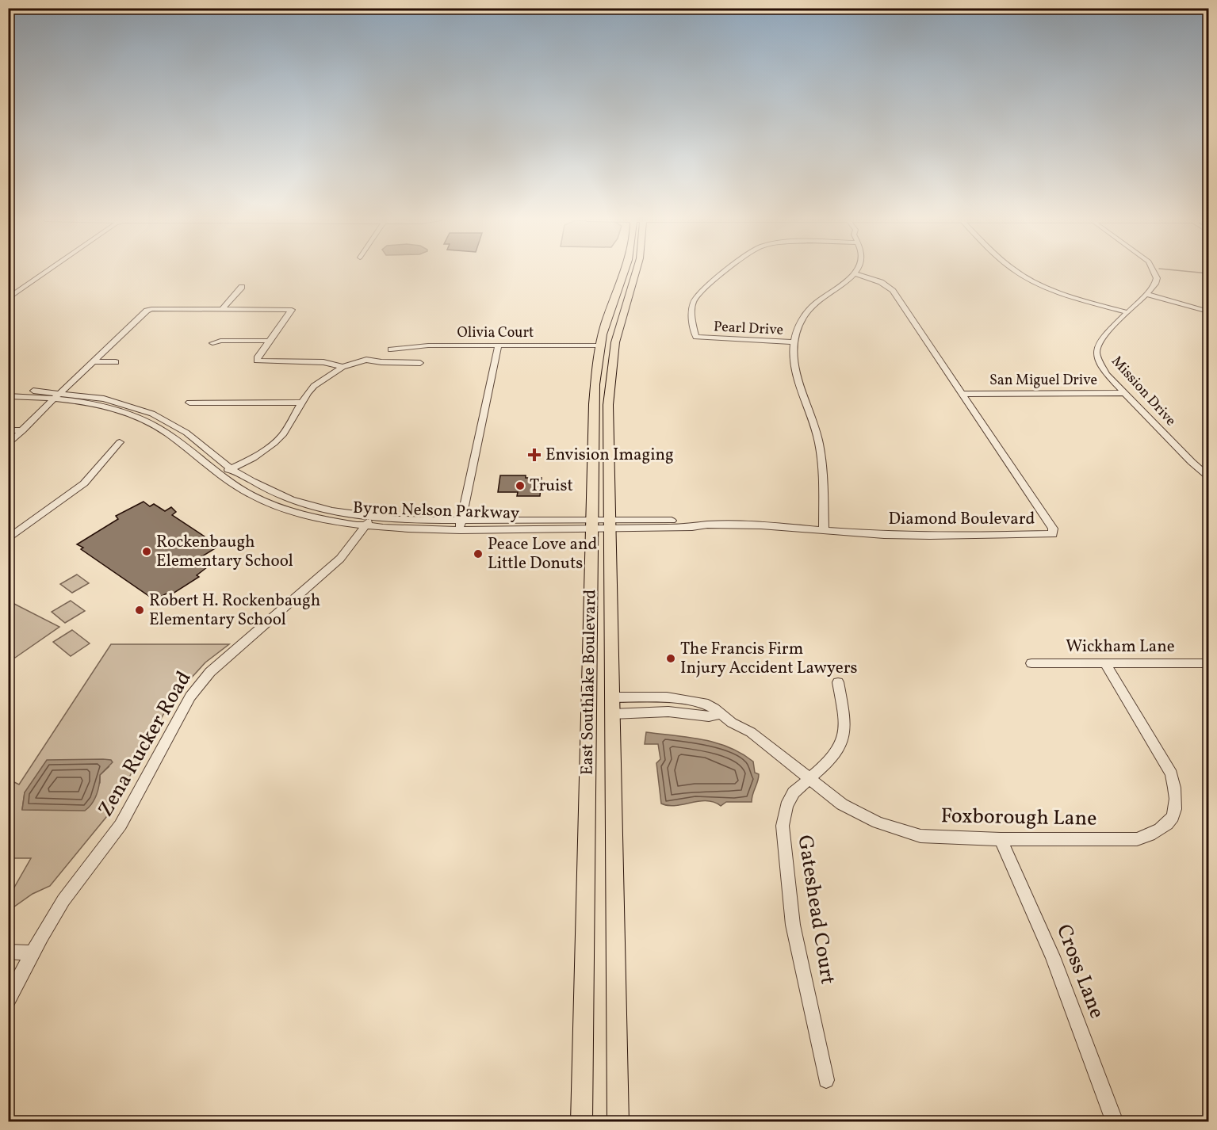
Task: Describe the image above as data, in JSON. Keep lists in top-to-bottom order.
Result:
{
  "streets": {
    "main road": ["East Southlake Boulevard"],
    "street": [
      "Pearl Drive",
      "Olivia Court",
      "San Miguel Drive",
      "Mission Drive",
      "Byron Nelson Parkway",
      "Diamond Boulevard",
      "Wickham Lane",
      "Zena Rucker Road",
      "Foxborough Lane",
      "Gateshead Court",
      "Cross Lane"
    ]
  },
  "crossings": [
    ["Olivia Court", "East Southlake Boulevard"],
    ["San Miguel Drive", "Mission Drive"],
    ["San Miguel Drive", "Diamond Boulevard"],
    ["Byron Nelson Parkway", "Diamond Boulevard"],
    ["Byron Nelson Parkway", "East Southlake Boulevard"],
    ["Byron Nelson Parkway", "Zena Rucker Road"],
    ["Diamond Boulevard", "East Southlake Boulevard"],
    ["Wickham Lane", "Foxborough Lane"],
    ["East Southlake Boulevard", "Foxborough Lane"],
    ["Foxborough Lane", "Gateshead Court"],
    ["Foxborough Lane", "Cross Lane"]
  ],
  "places": {
    "health": ["Envision Imaging"],
    "other": [
      "Truist",
      "Rockenbaugh Elementary School",
      "Peace Love and Little Donuts",
      "Robert H. Rockenbaugh Elementary School",
      "The Francis Firm Injury Accident Lawyers"
    ]
  }
}
